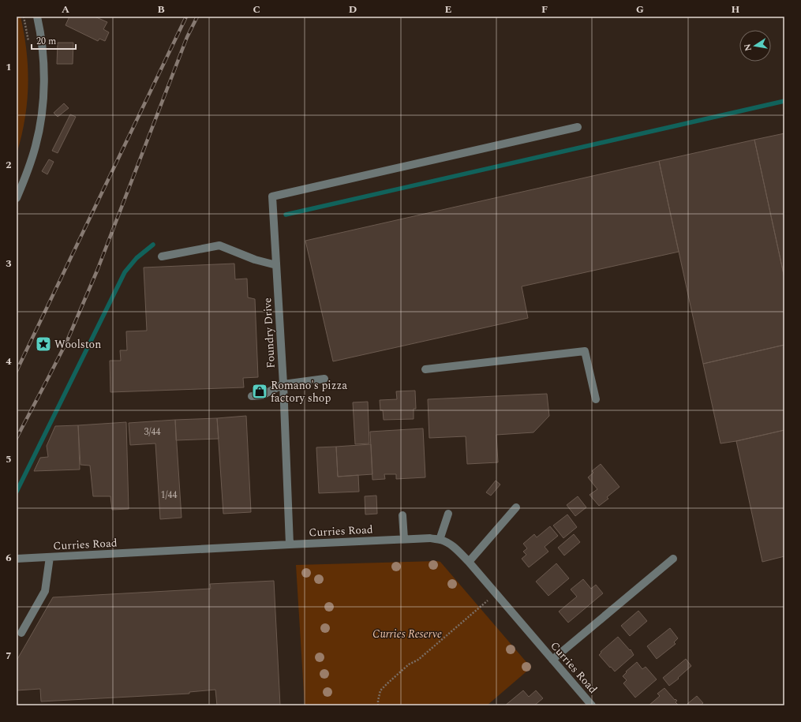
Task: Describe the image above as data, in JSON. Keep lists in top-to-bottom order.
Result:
{
  "streets": {
    "street": ["Foundry Drive", "Curries Road"]
  },
  "crossings": [
    ["Foundry Drive", "Curries Road"]
  ],
  "parks": ["Curries Reserve"],
  "places": {
    "place": ["Woolston"],
    "shop": ["Romano's pizza factory shop"]
  },
  "house_numbers": ["3/44", "1/44"],
  "scale_bar": "20 m",
  "north": "left",
  "grid": {
    "columns": [
      "A",
      "B",
      "C",
      "D",
      "E",
      "F",
      "G",
      "H"
    ],
    "rows": [
      "1",
      "2",
      "3",
      "4",
      "5",
      "6",
      "7"
    ]
  }
}
